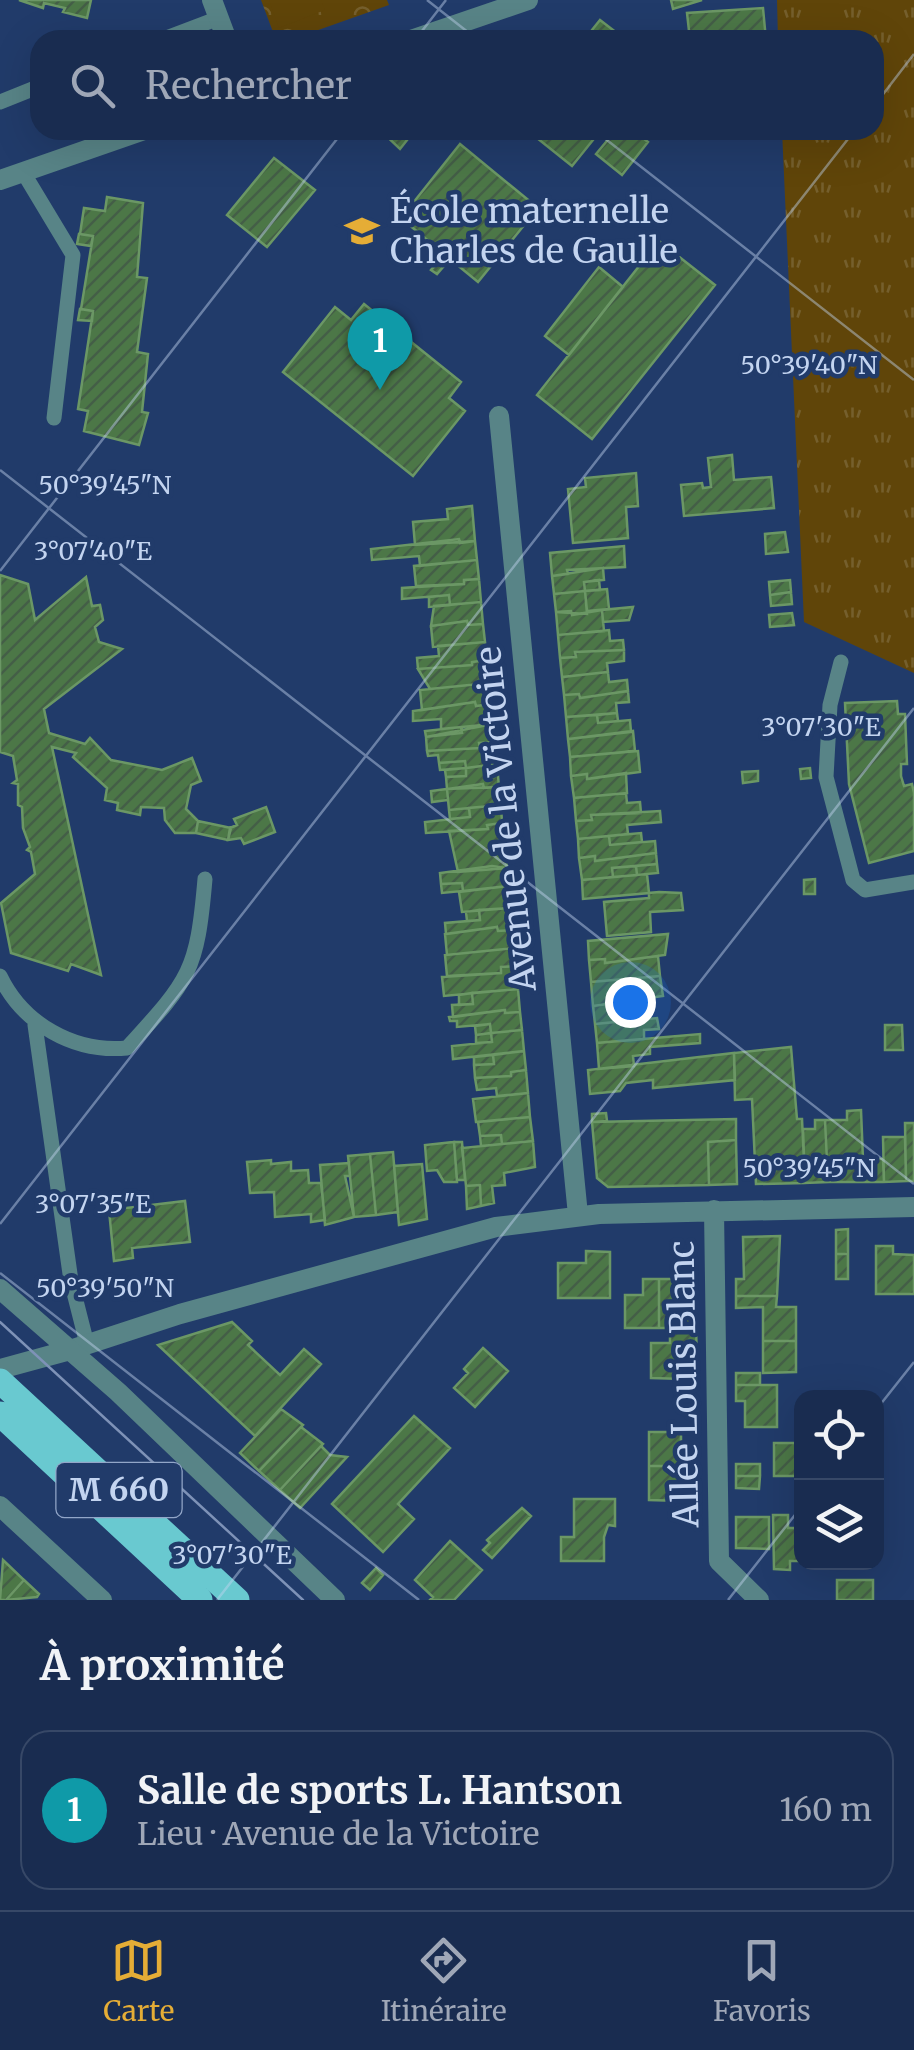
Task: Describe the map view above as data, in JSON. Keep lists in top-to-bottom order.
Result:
{
  "streets": {
    "main road": ["M 660"],
    "street": ["Avenue de la Victoire", "Allée Louis Blanc"]
  },
  "places": {
    "school or university": ["École maternelle Charles de Gaulle"]
  },
  "page": {
    "search": "Rechercher",
    "pins": "1",
    "heading": "À proximité",
    "list": [
      {
        "mark": "1",
        "name": "Salle de sports L. Hantson",
        "note": "Lieu · Avenue de la Victoire",
        "value": "160 m"
      }
    ],
    "nav": ["Carte", "Itinéraire", "Favoris"]
  },
  "coordinates": [
    "50°39'40\"N",
    "50°39'45\"N",
    "3°07'40\"E",
    "3°07'30\"E",
    "3°07'35\"E",
    "50°39'50\"N"
  ]
}
